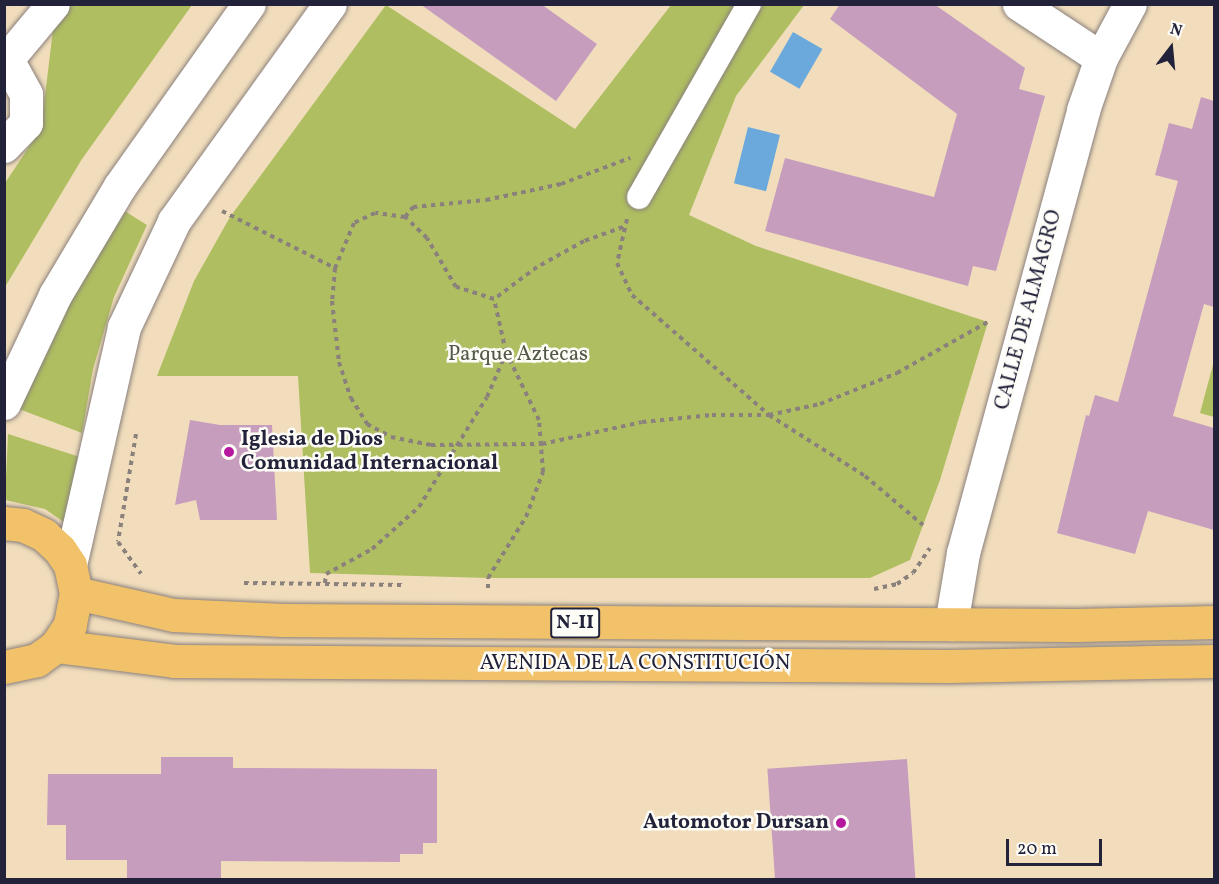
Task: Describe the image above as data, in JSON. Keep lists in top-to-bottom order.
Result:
{
  "streets": {
    "main road": ["N-II", "AVENIDA DE LA CONSTITUCIÓN"],
    "street": ["CALLE DE ALMAGRO"]
  },
  "crossings": [
    ["CALLE DE ALMAGRO", "AVENIDA DE LA CONSTITUCIÓN"]
  ],
  "parks": ["Parque Aztecas"],
  "places": ["Iglesia de Dios Comunidad Internacional", "Automotor Dursan"],
  "scale_bar": "20 m",
  "north": "top"
}
